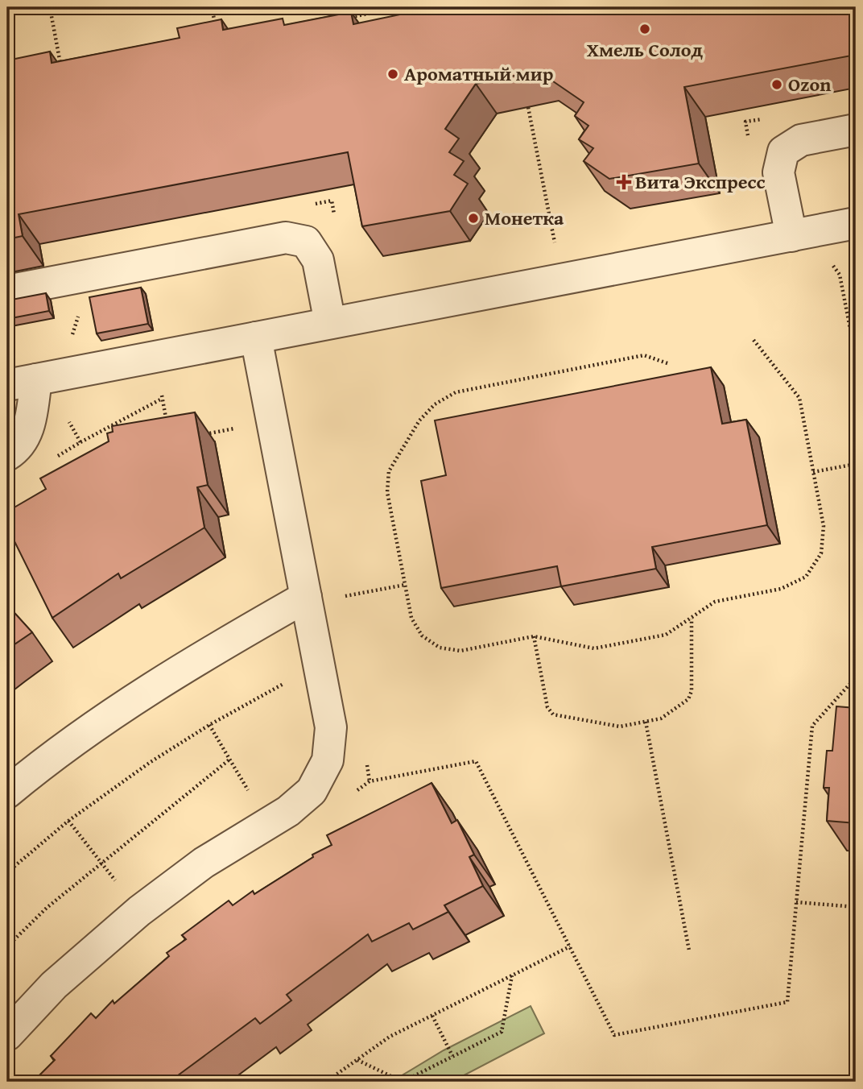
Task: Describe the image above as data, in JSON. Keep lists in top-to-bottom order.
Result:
{
  "places": {
    "other": [
      "Хмель Солод",
      "Ароматный мир",
      "Ozon",
      "Монетка"
    ],
    "health": ["Вита Экспресс"]
  }
}
